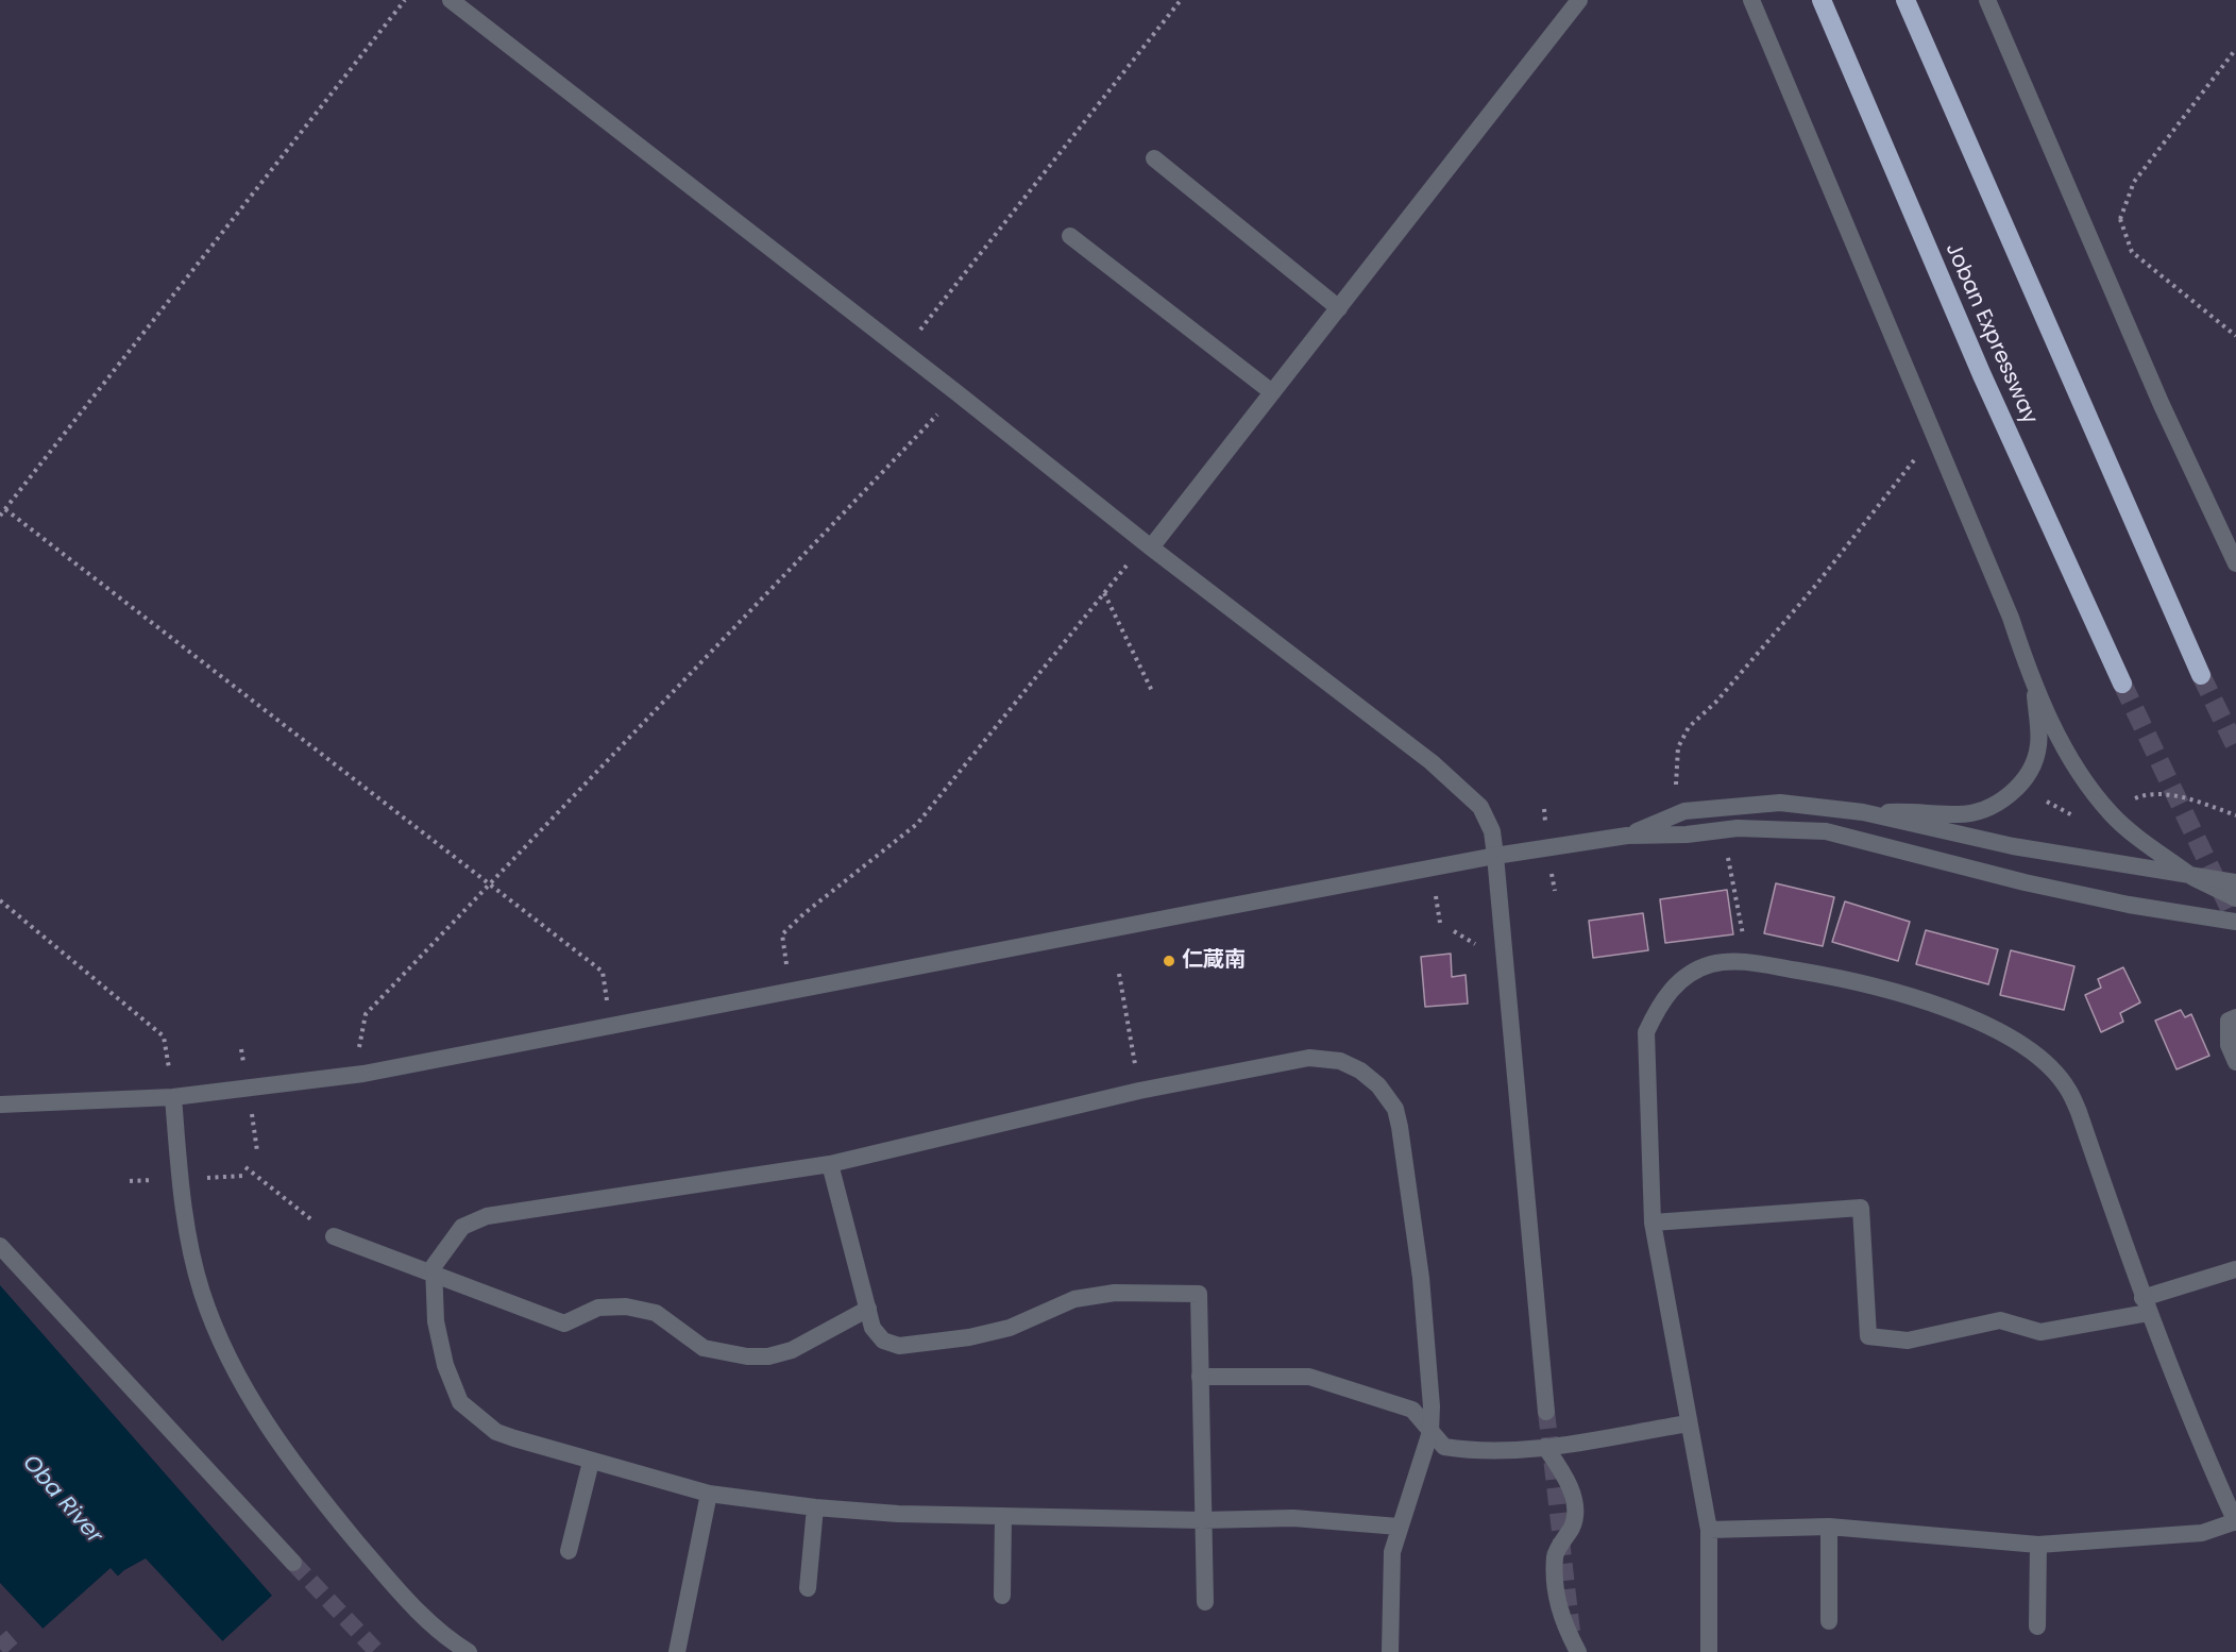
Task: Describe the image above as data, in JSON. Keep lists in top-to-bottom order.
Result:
{
  "streets": {
    "highway": ["Joban Expressway"]
  },
  "water": ["Oba River"],
  "places": ["仁蔵南"]
}
